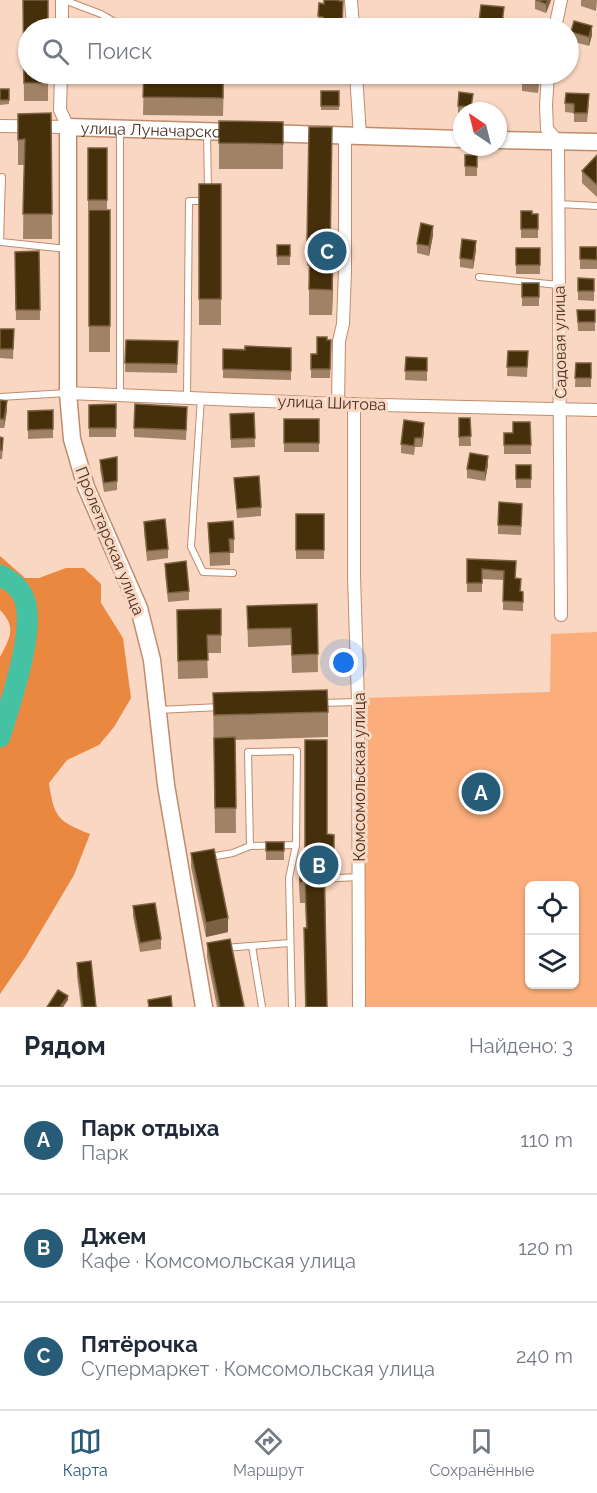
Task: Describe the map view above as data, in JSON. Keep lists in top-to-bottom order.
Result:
{
  "streets": {
    "street": [
      "улица Луначарского",
      "Садовая улица",
      "улица Шитова",
      "Пролетарская улица",
      "Комсомольская улица"
    ]
  },
  "crossings": [
    ["улица Луначарского", "Пролетарская улица"],
    ["Садовая улица", "улица Шитова"],
    ["улица Шитова", "Пролетарская улица"],
    ["улица Шитова", "Комсомольская улица"]
  ],
  "north": "top left",
  "page": {
    "search": "Поиск",
    "pins": ["C", "A", "B"],
    "heading": ["Рядом", "Найдено: 3"],
    "list": [
      {
        "mark": "A",
        "name": "Парк отдыха",
        "note": "Парк",
        "value": "110 m"
      },
      {
        "mark": "B",
        "name": "Джем",
        "note": "Кафе · Комсомольская улица",
        "value": "120 m"
      },
      {
        "mark": "C",
        "name": "Пятёрочка",
        "note": "Супермаркет · Комсомольская улица",
        "value": "240 m"
      }
    ],
    "nav": ["Карта", "Маршрут", "Сохранённые"]
  }
}
